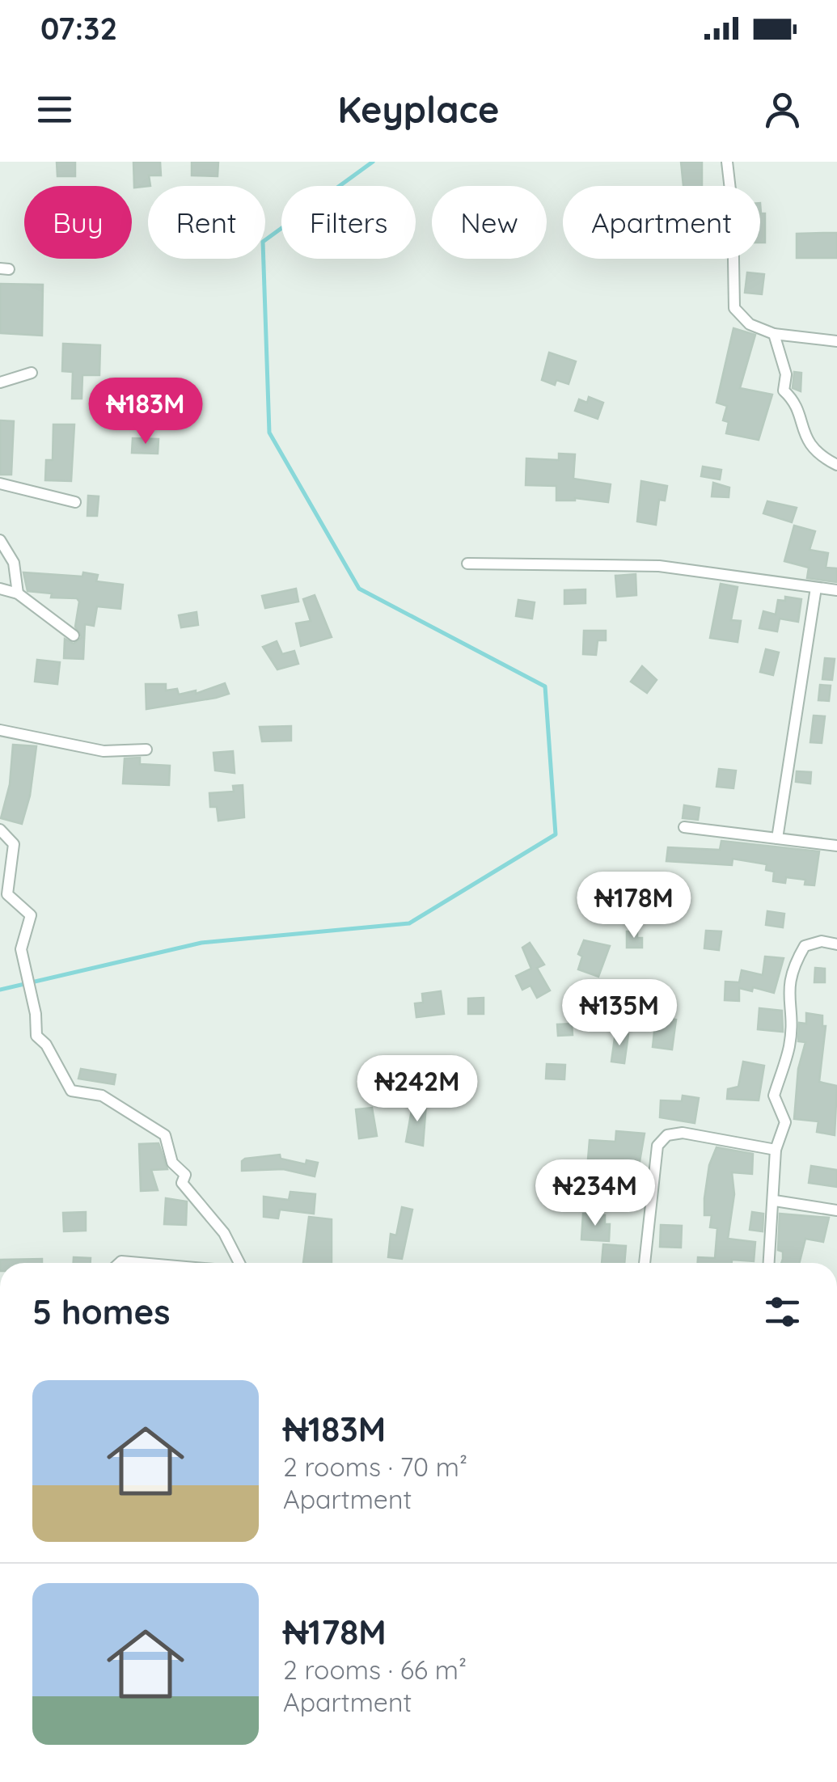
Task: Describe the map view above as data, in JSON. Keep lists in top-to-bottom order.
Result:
{
  "page": {
    "status": "07:32",
    "header": "Keyplace",
    "chip": [
      "Buy",
      "Rent",
      "Filters",
      "New",
      "Apartment"
    ],
    "price": [
      "₦183M",
      "₦178M",
      "₦135M",
      "₦242M",
      "₦234M"
    ],
    "heading": "5 homes",
    "list": [
      {
        "name": "₦183M",
        "note": "2 rooms · 70 m² · Apartment"
      },
      {
        "name": "₦178M",
        "note": "2 rooms · 66 m² · Apartment"
      }
    ]
  }
}
